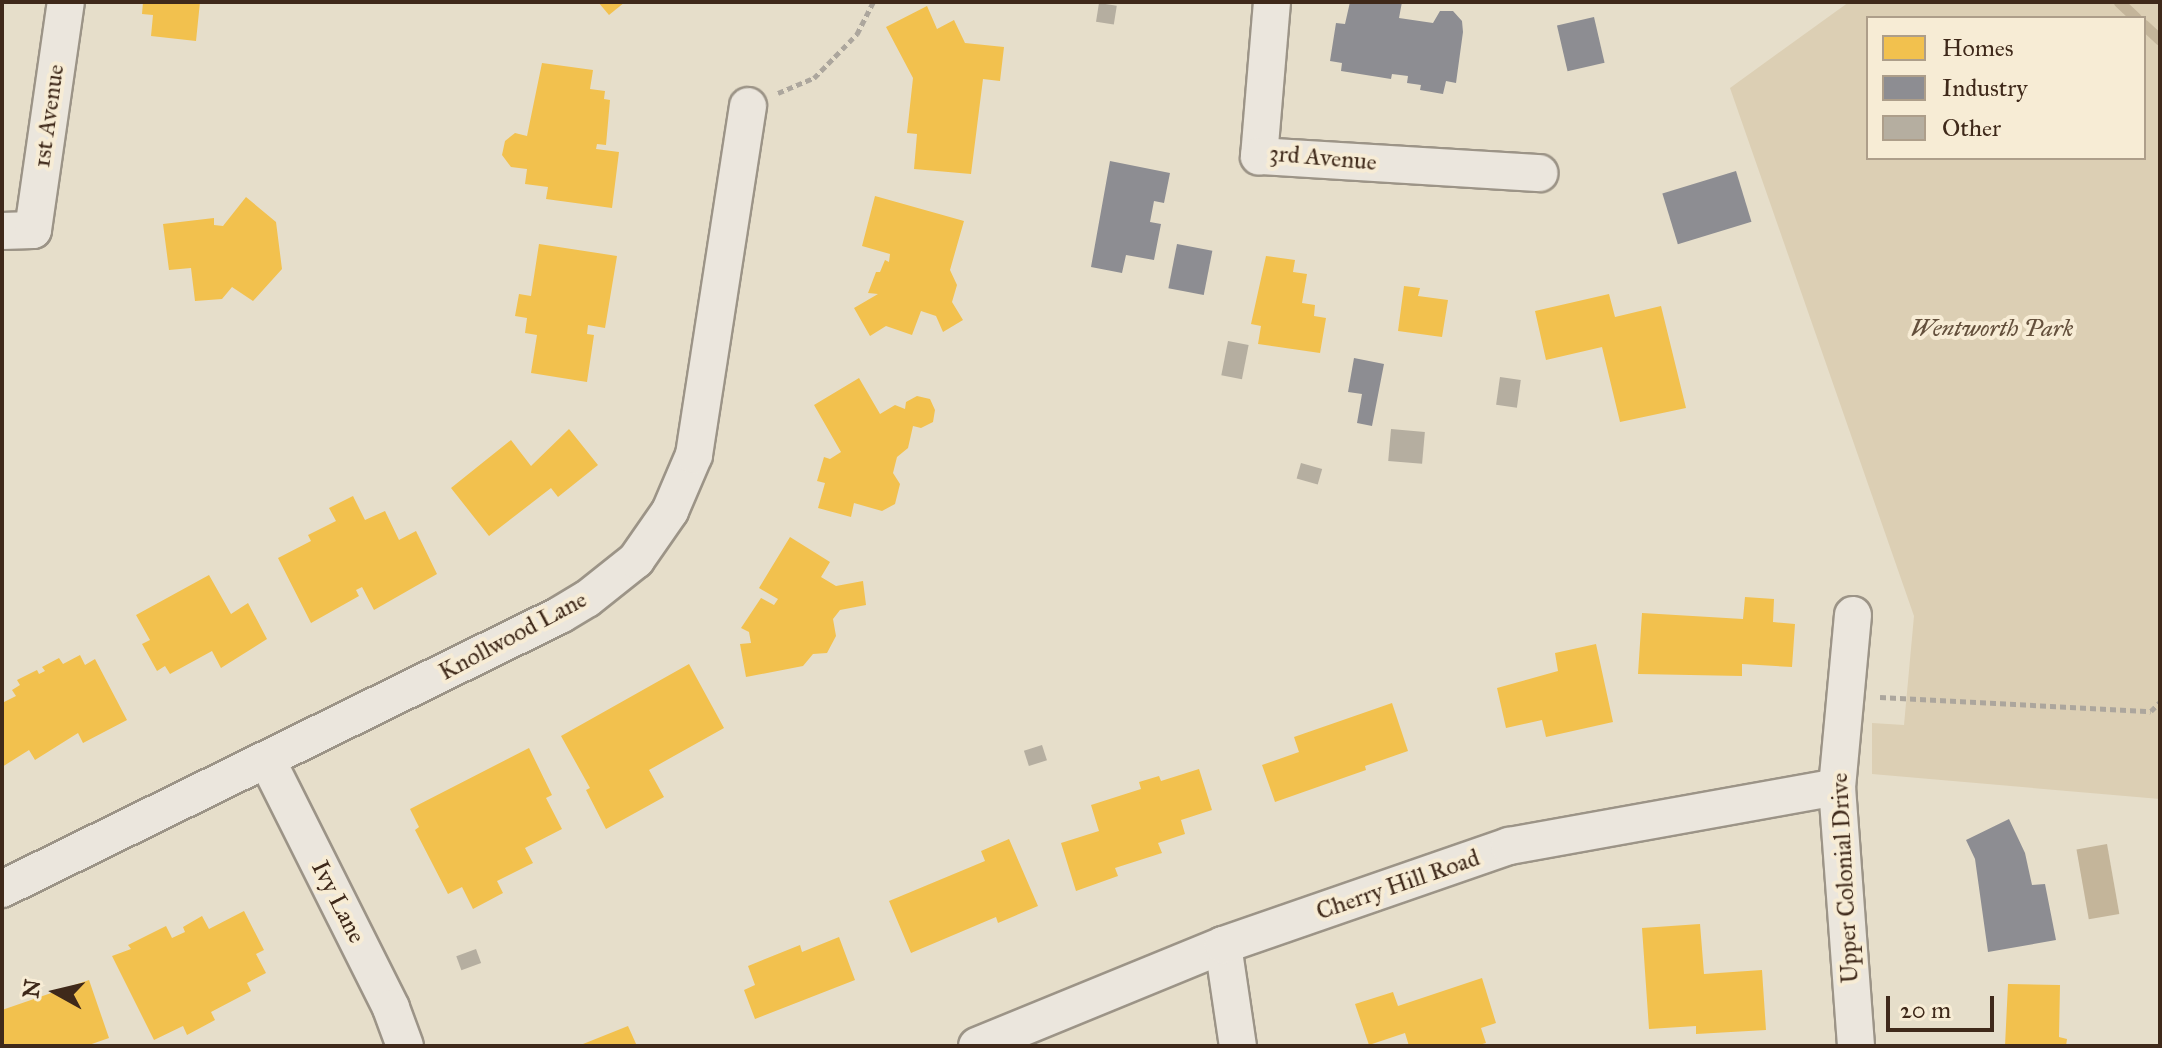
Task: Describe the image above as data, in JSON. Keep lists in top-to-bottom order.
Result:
{
  "streets": {
    "street": [
      "1st Avenue",
      "3rd Avenue",
      "Knollwood Lane",
      "Upper Colonial Drive",
      "Cherry Hill Road",
      "Ivy Lane"
    ]
  },
  "crossings": [
    ["Knollwood Lane", "Ivy Lane"],
    ["Upper Colonial Drive", "Cherry Hill Road"]
  ],
  "parks": ["Wentworth Park"],
  "legend": ["Homes", "Industry", "Other"],
  "scale_bar": "20 m",
  "north": "left"
}
